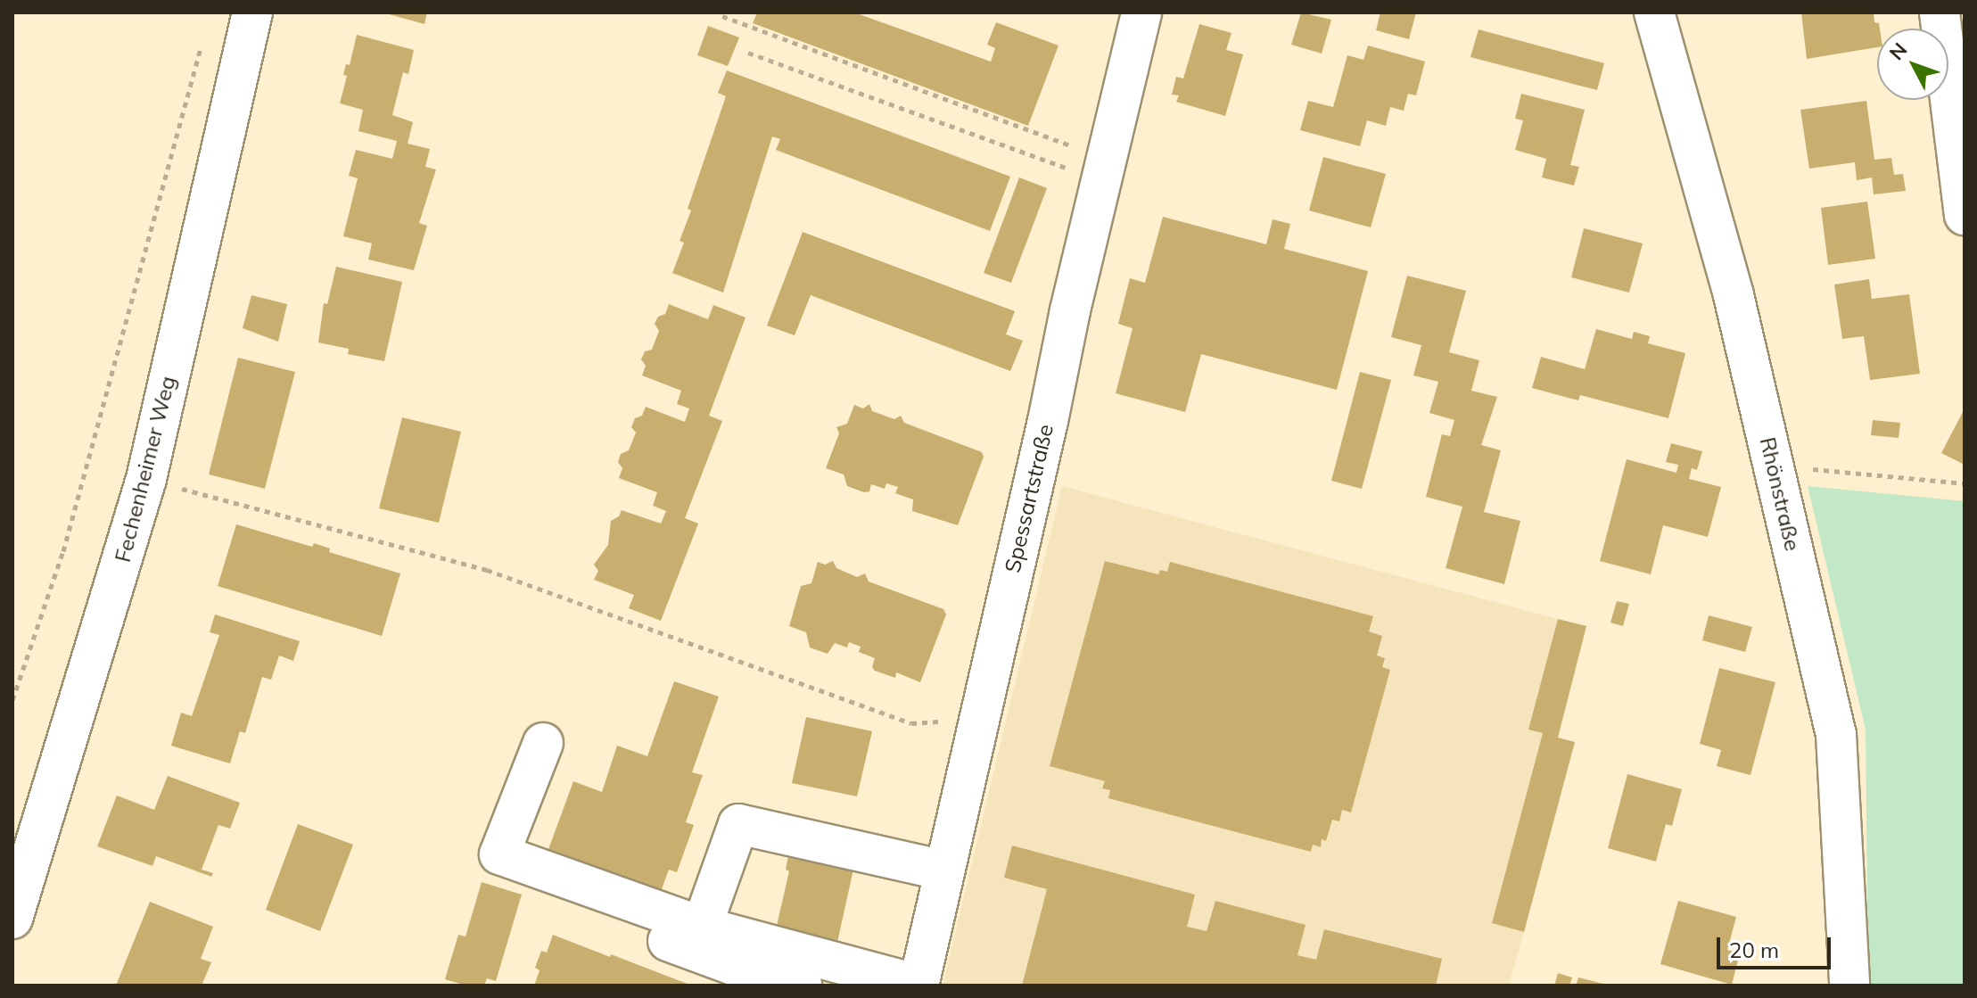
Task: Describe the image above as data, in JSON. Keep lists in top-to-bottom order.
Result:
{
  "streets": {
    "street": ["Fechenheimer Weg", "Rhönstraße", "Spessartstraße"]
  },
  "scale_bar": "20 m",
  "north": "top left"
}
